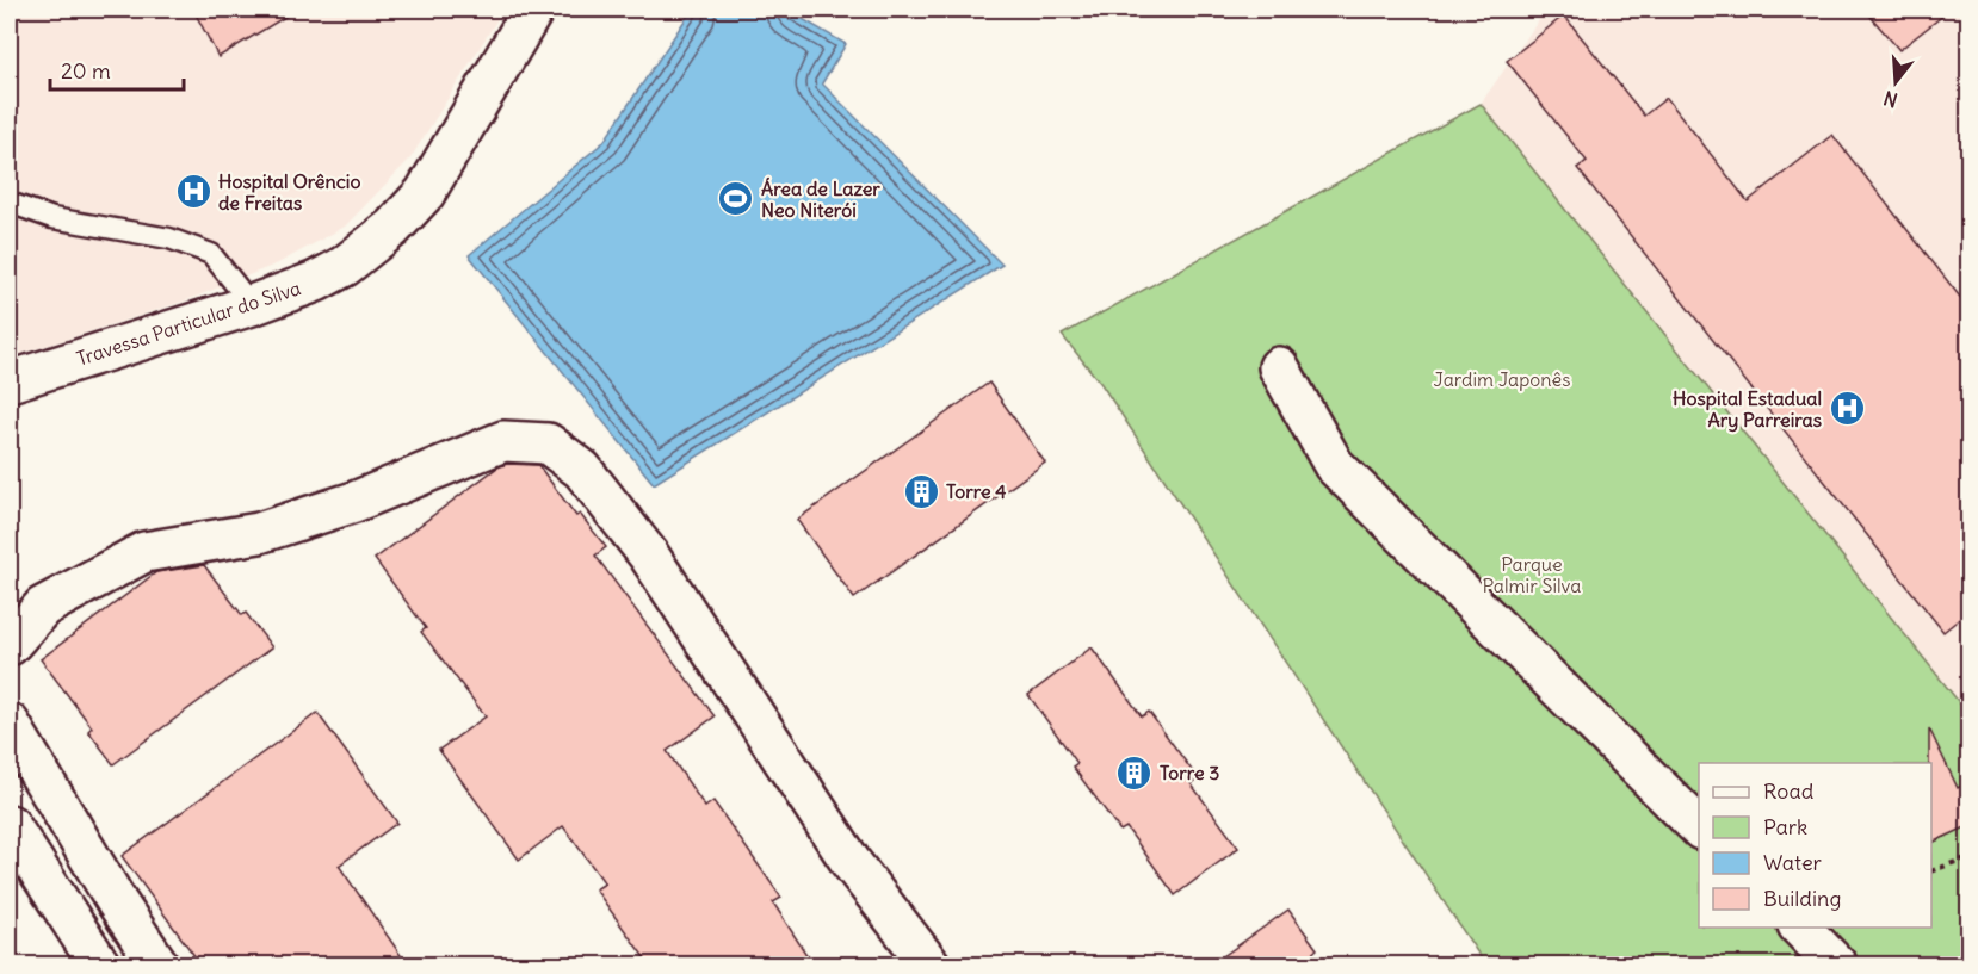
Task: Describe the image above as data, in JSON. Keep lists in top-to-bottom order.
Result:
{
  "streets": {
    "street": ["Travessa Particular do Silva"]
  },
  "parks": ["Jardim Japonês", "Parque Palmir Silva"],
  "places": {
    "hospital": ["Hospital Orêncio de Freitas", "Hospital Estadual Ary Parreiras"],
    "sports": ["Área de Lazer Neo Niterói"],
    "building": ["Torre 4", "Torre 3"]
  },
  "legend": [
    "Road",
    "Park",
    "Water",
    "Building"
  ],
  "scale_bar": "20 m",
  "north": "bottom"
}
